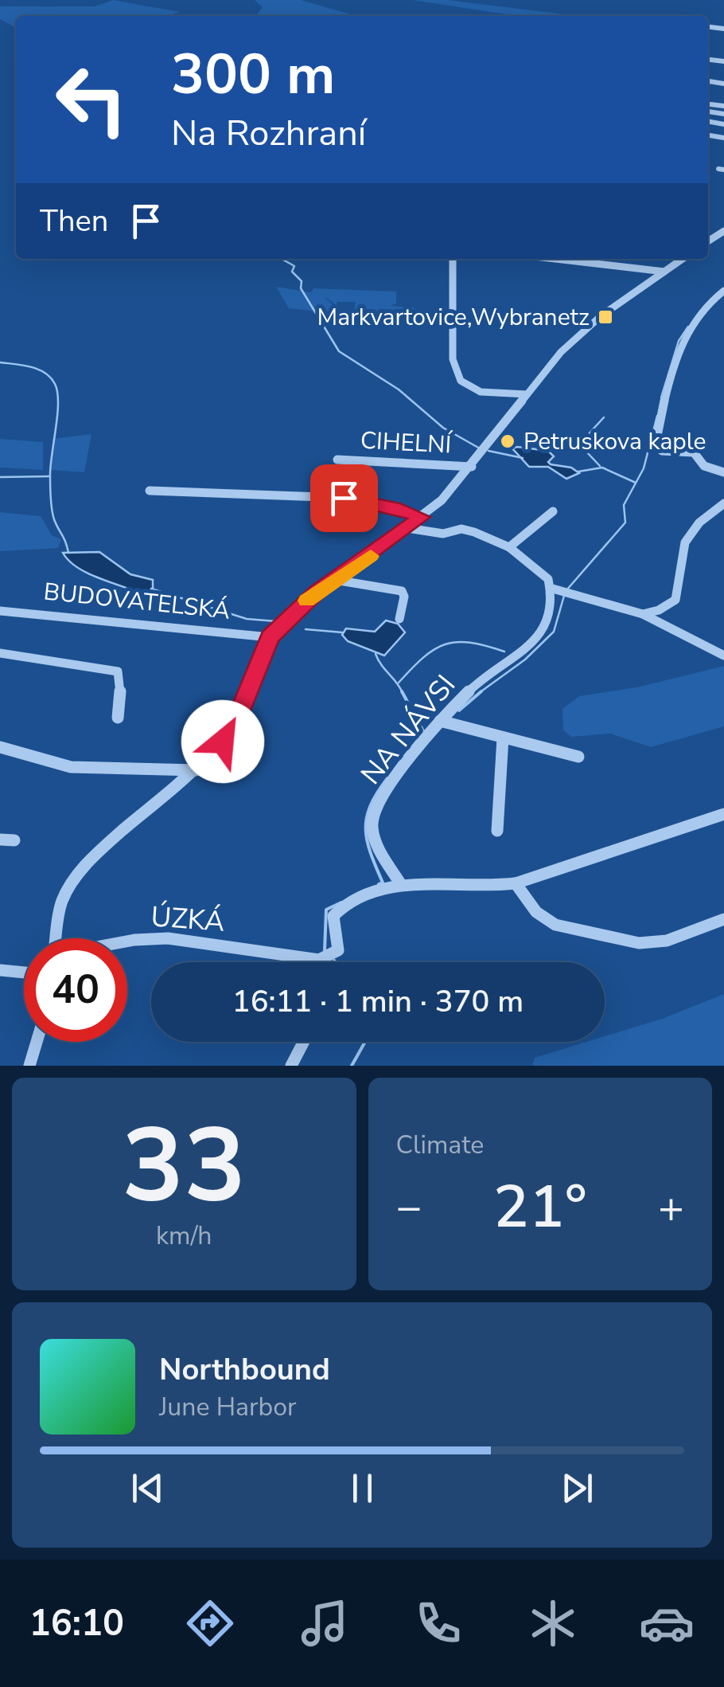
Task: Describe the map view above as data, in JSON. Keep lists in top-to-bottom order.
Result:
{
  "streets": {
    "street": [
      "CIHELNÍ",
      "BUDOVATELSKÁ",
      "NA NÁVSI",
      "ÚZKÁ"
    ]
  },
  "places": {
    "transit": ["Markvartovice,Wybranetz"],
    "other": ["Petruskova kaple"]
  },
  "page": {
    "turn": ["300 m", "Na Rozhraní"],
    "then": "Then",
    "limit": "40",
    "trip": "16:11 · 1 min · 370 m",
    "tile": [
      ["33", "km/h"],
      "Climate"
    ],
    "heat": ["−", "21°", "+"],
    "song": ["Northbound", "June Harbor"],
    "tabs": "16:10"
  }
}
